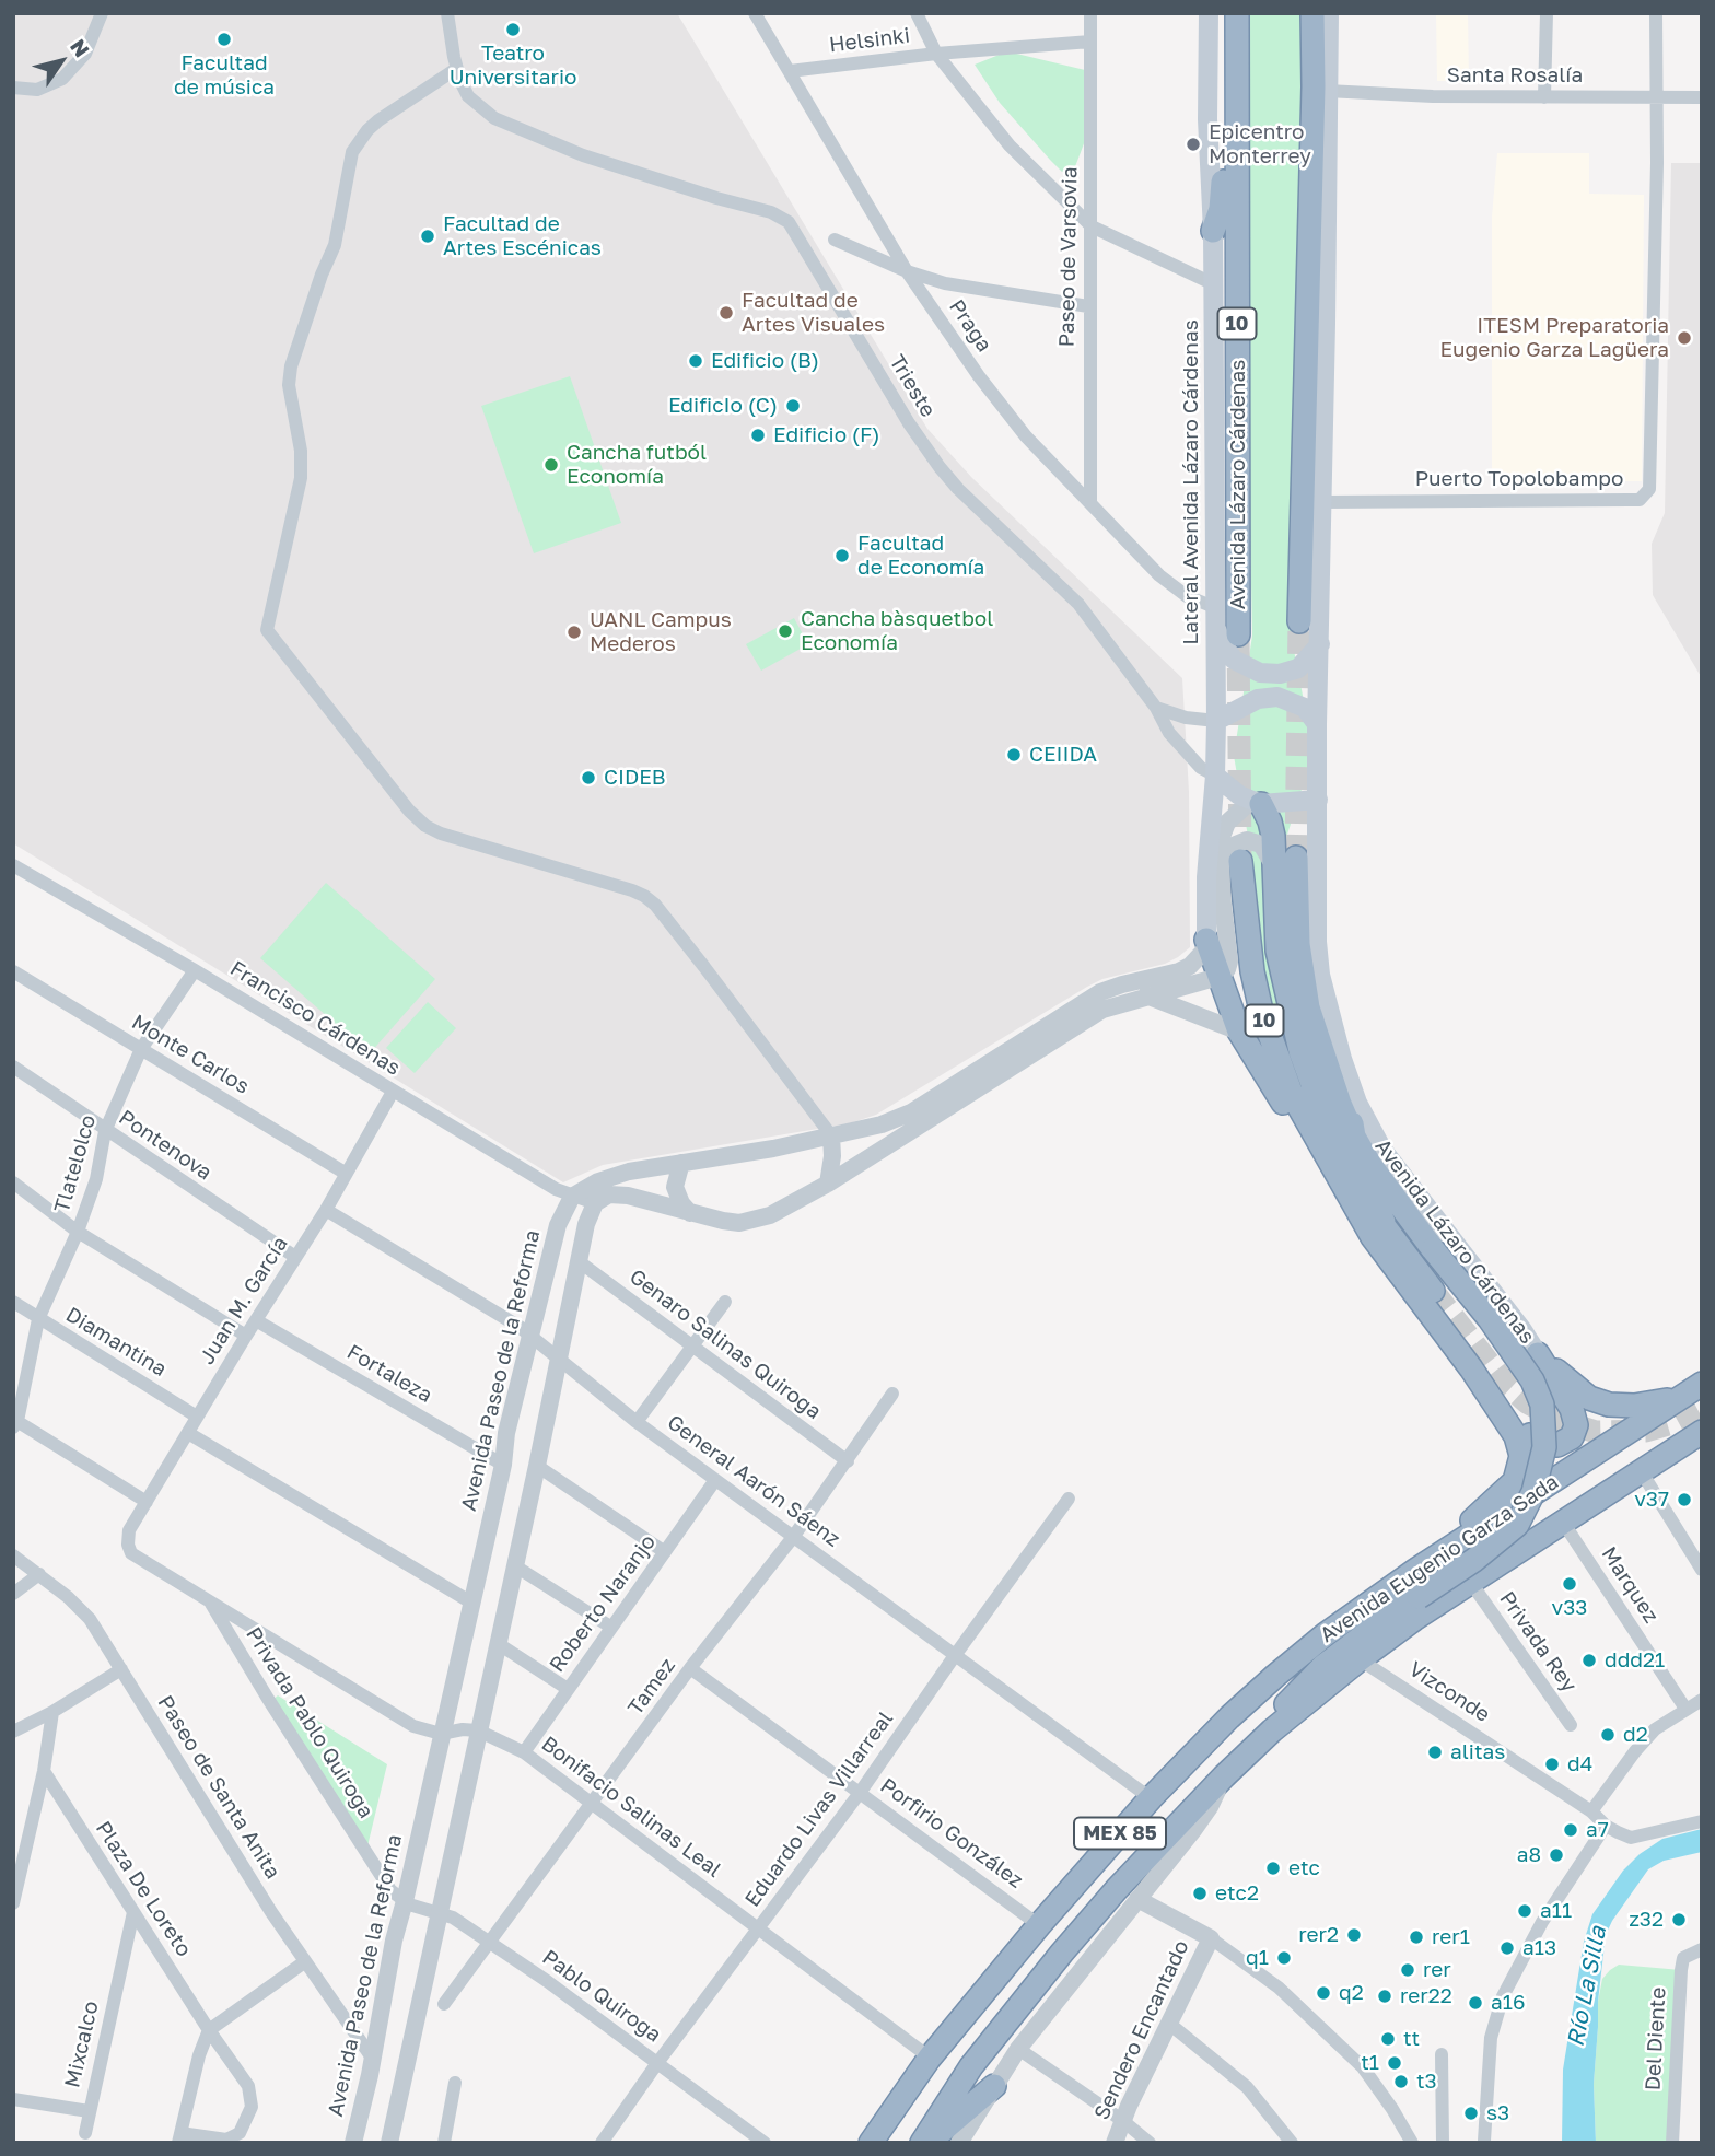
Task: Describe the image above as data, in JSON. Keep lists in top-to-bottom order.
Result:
{
  "streets": {
    "highway": [
      "10",
      "Avenida Lázaro Cárdenas",
      "Avenida Eugenio Garza Sada",
      "MEX 85"
    ],
    "main road": ["Lateral Avenida Lázaro Cárdenas"],
    "street": [
      "Helsinki",
      "Santa Rosalía",
      "Paseo de Varsovia",
      "Praga",
      "Trieste",
      "Puerto Topolobampo",
      "Francisco Cárdenas",
      "Monte Carlos",
      "Pontenova",
      "Tlatelolco",
      "Juan M. García",
      "Diamantina",
      "Genaro Salinas Quiroga",
      "Avenida Paseo de la Reforma",
      "Fortaleza",
      "General Aarón Sáenz",
      "Marquez",
      "Roberto Naranjo",
      "Privada Rey",
      "Tamez",
      "Vizconde",
      "Privada Pablo Quiroga",
      "Paseo de Santa Anita",
      "Bonifacio Salinas Leal",
      "Eduardo Livas Villarreal",
      "Porfirio González",
      "Plaza De Loreto",
      "Pablo Quiroga",
      "Sendero Encantado",
      "Del Diente",
      "Mixcalco"
    ]
  },
  "crossings": [
    ["Helsinki", "Paseo de Varsovia"],
    ["Helsinki", "Praga"],
    ["Santa Rosalía", "Puerto Topolobampo"],
    ["Paseo de Varsovia", "Praga"],
    ["10", "Avenida Lázaro Cárdenas"],
    ["10", "Avenida Eugenio Garza Sada"],
    ["Praga", "Lateral Avenida Lázaro Cárdenas"],
    ["Trieste", "Lateral Avenida Lázaro Cárdenas"],
    ["Trieste", "Avenida Lázaro Cárdenas"],
    ["Lateral Avenida Lázaro Cárdenas", "Avenida Lázaro Cárdenas"],
    ["Francisco Cárdenas", "Tlatelolco"],
    ["Francisco Cárdenas", "Juan M. García"],
    ["Francisco Cárdenas", "Avenida Paseo de la Reforma"],
    ["Monte Carlos", "Tlatelolco"],
    ["Monte Carlos", "Juan M. García"],
    ["Pontenova", "Tlatelolco"],
    ["Pontenova", "Juan M. García"],
    ["Tlatelolco", "Diamantina"],
    ["Juan M. García", "Diamantina"],
    ["Juan M. García", "Fortaleza"],
    ["Juan M. García", "General Aarón Sáenz"],
    ["Juan M. García", "Privada Pablo Quiroga"],
    ["Genaro Salinas Quiroga", "Tamez"],
    ["Avenida Paseo de la Reforma", "Fortaleza"],
    ["Avenida Paseo de la Reforma", "General Aarón Sáenz"],
    ["Avenida Paseo de la Reforma", "Privada Pablo Quiroga"],
    ["Avenida Paseo de la Reforma", "Paseo de Santa Anita"],
    ["Avenida Paseo de la Reforma", "Pablo Quiroga"],
    ["General Aarón Sáenz", "Avenida Eugenio Garza Sada"],
    ["General Aarón Sáenz", "Roberto Naranjo"],
    ["General Aarón Sáenz", "Tamez"],
    ["General Aarón Sáenz", "Eduardo Livas Villarreal"],
    ["Avenida Eugenio Garza Sada", "Marquez"],
    ["Avenida Eugenio Garza Sada", "Privada Rey"],
    ["Avenida Eugenio Garza Sada", "Vizconde"],
    ["Avenida Eugenio Garza Sada", "Bonifacio Salinas Leal"],
    ["Avenida Eugenio Garza Sada", "Porfirio González"],
    ["Roberto Naranjo", "Bonifacio Salinas Leal"],
    ["Tamez", "Bonifacio Salinas Leal"],
    ["Tamez", "Porfirio González"],
    ["Tamez", "Pablo Quiroga"],
    ["Privada Pablo Quiroga", "Pablo Quiroga"],
    ["Bonifacio Salinas Leal", "Eduardo Livas Villarreal"],
    ["Eduardo Livas Villarreal", "Porfirio González"],
    ["Eduardo Livas Villarreal", "Pablo Quiroga"],
    ["Plaza De Loreto", "Mixcalco"]
  ],
  "water": ["Río La Silla"],
  "places": [
    "Teatro Universitario",
    "Facultad de música",
    "Epicentro Monterrey",
    "Facultad de Artes Escénicas",
    "Facultad de Artes Visuales",
    "ITESM Preparatoria Eugenio Garza Lagüera",
    "Edificio (B)",
    "EdificIo (C)",
    "Edificio (F)",
    "Cancha futból Economía",
    "Facultad de Economía",
    "Cancha bàsquetbol Economía",
    "UANL Campus Mederos",
    "CEIIDA",
    "CIDEB",
    "v37",
    "v33",
    "ddd21",
    "d2",
    "alitas",
    "d4",
    "a7",
    "a8",
    "etc",
    "etc2",
    "a11",
    "z32",
    "rer2",
    "rer1",
    "a13",
    "q1",
    "rer",
    "q2",
    "rer22",
    "a16",
    "tt",
    "t1",
    "t3",
    "s3"
  ],
  "north": "top right"
}
